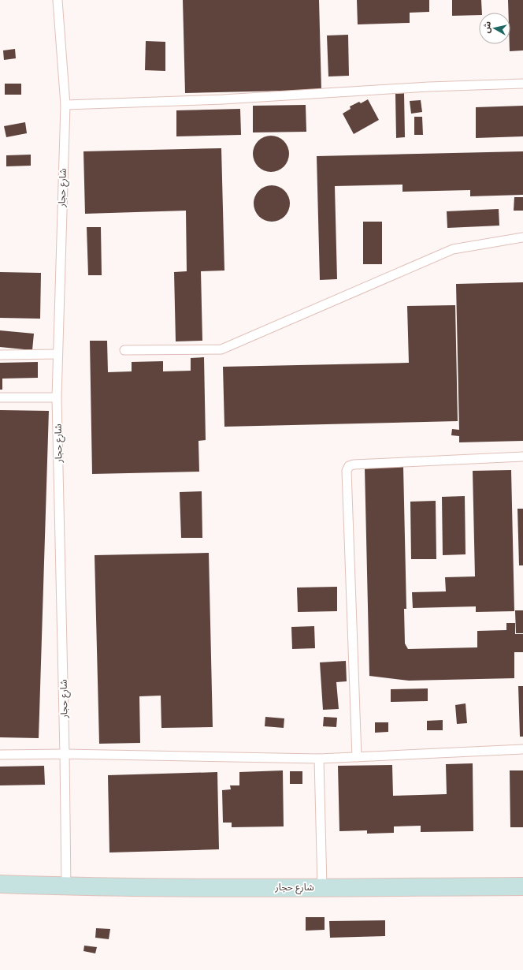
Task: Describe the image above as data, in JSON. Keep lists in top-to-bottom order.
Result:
{
  "streets": {
    "street": ["شارع حجار"]
  },
  "north": "left"
}
